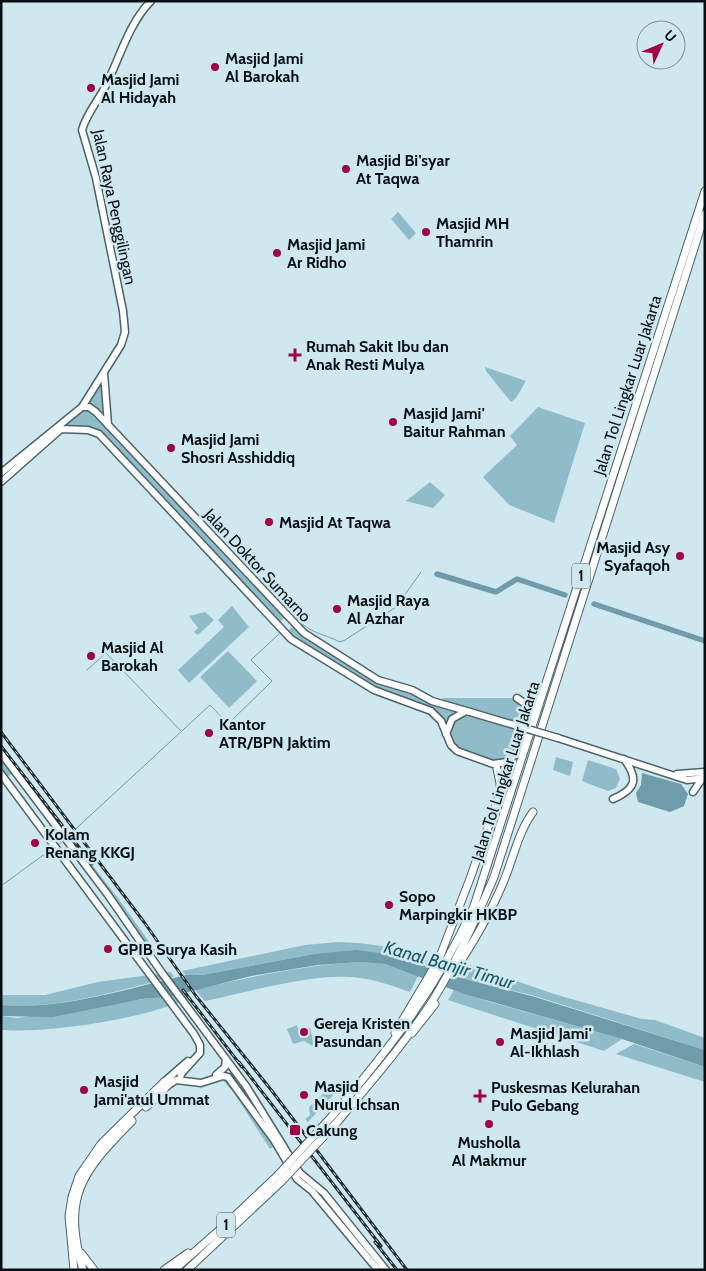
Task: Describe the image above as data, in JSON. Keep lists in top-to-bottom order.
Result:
{
  "streets": {
    "highway": ["Jalan Tol Lingkar Luar Jakarta", "1"],
    "main road": ["Jalan Raya Penggilingan", "Jalan Doktor Sumarno"]
  },
  "crossings": [
    ["Jalan Raya Penggilingan", "Jalan Doktor Sumarno"]
  ],
  "water": ["Kanal Banjir Timur"],
  "places": {
    "other": [
      "Masjid Jami Al Barokah",
      "Masjid Jami Al Hidayah",
      "Masjid Bi'syar At Taqwa",
      "Masjid MH Thamrin",
      "Masjid Jami Ar Ridho",
      "Masjid Jami' Baitur Rahman",
      "Masjid Jami Shosri Asshiddiq",
      "Masjid At Taqwa",
      "Masjid Asy Syafaqoh",
      "Masjid Raya Al Azhar",
      "Masjid Al Barokah",
      "Kantor ATR/BPN Jaktim",
      "Kolam Renang KKGJ",
      "Sopo Marpingkir HKBP",
      "GPIB Surya Kasih",
      "Gereja Kristen Pasundan",
      "Masjid Jami' Al-Ikhlash",
      "Masjid Jami'atul Ummat",
      "Masjid Nurul Ichsan",
      "Musholla Al Makmur"
    ],
    "health": ["Rumah Sakit Ibu dan Anak Resti Mulya", "Puskesmas Kelurahan Pulo Gebang"],
    "transit": ["Cakung"]
  },
  "north": "top right"
}
